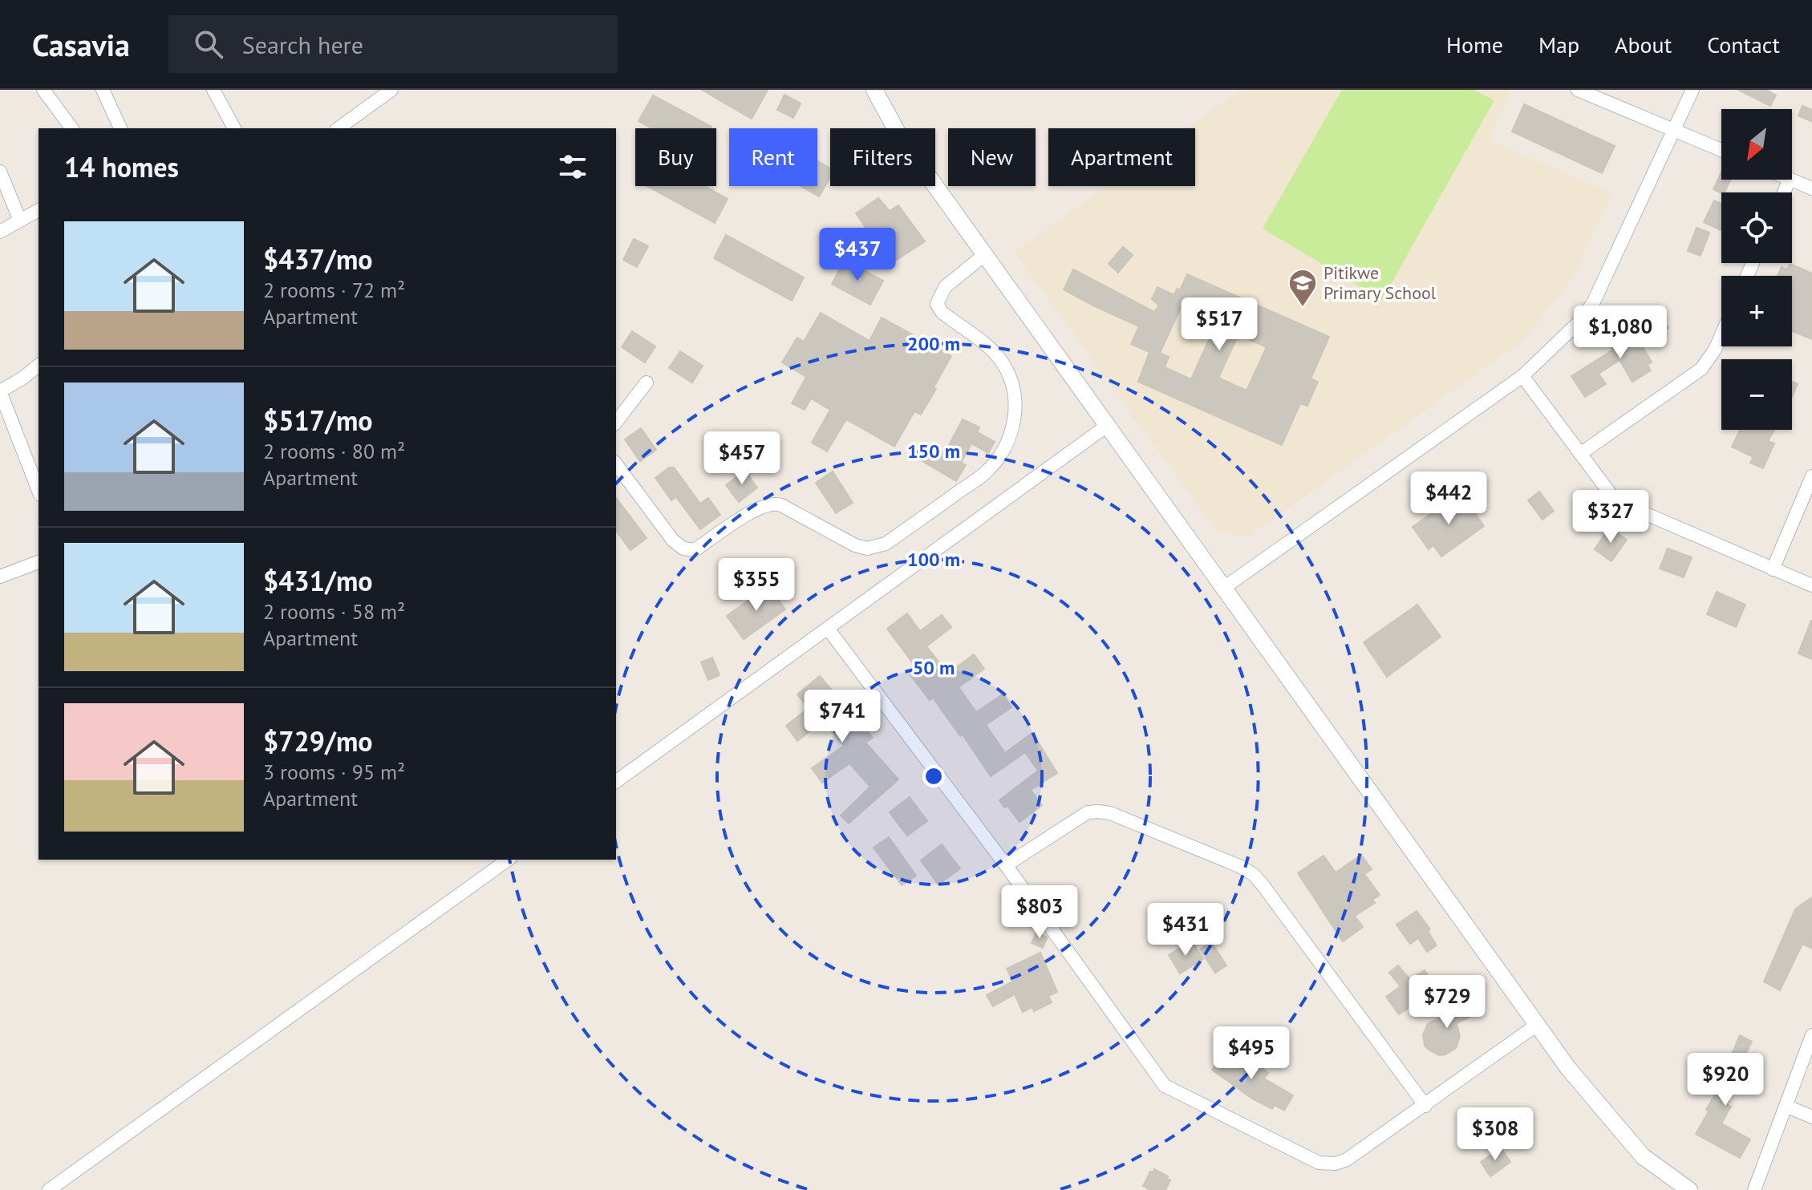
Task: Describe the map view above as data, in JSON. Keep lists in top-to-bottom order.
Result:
{
  "places": {
    "school or university": ["Pitikwe Primary School"]
  },
  "north": "bottom left",
  "page": {
    "header": "Casavia",
    "search": "Search here",
    "nav": [
      "Home",
      "Map",
      "About",
      "Contact"
    ],
    "map_buttons": ["+", "−"],
    "chip": [
      "Buy",
      "Rent",
      "Filters",
      "New",
      "Apartment"
    ],
    "heading": "14 homes",
    "list": [
      {
        "name": "$437/mo",
        "note": "2 rooms · 72 m² · Apartment"
      },
      {
        "name": "$517/mo",
        "note": "2 rooms · 80 m² · Apartment"
      },
      {
        "name": "$431/mo",
        "note": "2 rooms · 58 m² · Apartment"
      },
      {
        "name": "$729/mo",
        "note": "3 rooms · 95 m² · Apartment"
      }
    ],
    "price": [
      "$437",
      "$517",
      "$1,080",
      "$457",
      "$442",
      "$327",
      "$355",
      "$741",
      "$803",
      "$431",
      "$729",
      "$495",
      "$920",
      "$308"
    ]
  },
  "rings": [
    "200 m",
    "150 m",
    "100 m",
    "50 m"
  ]
}
